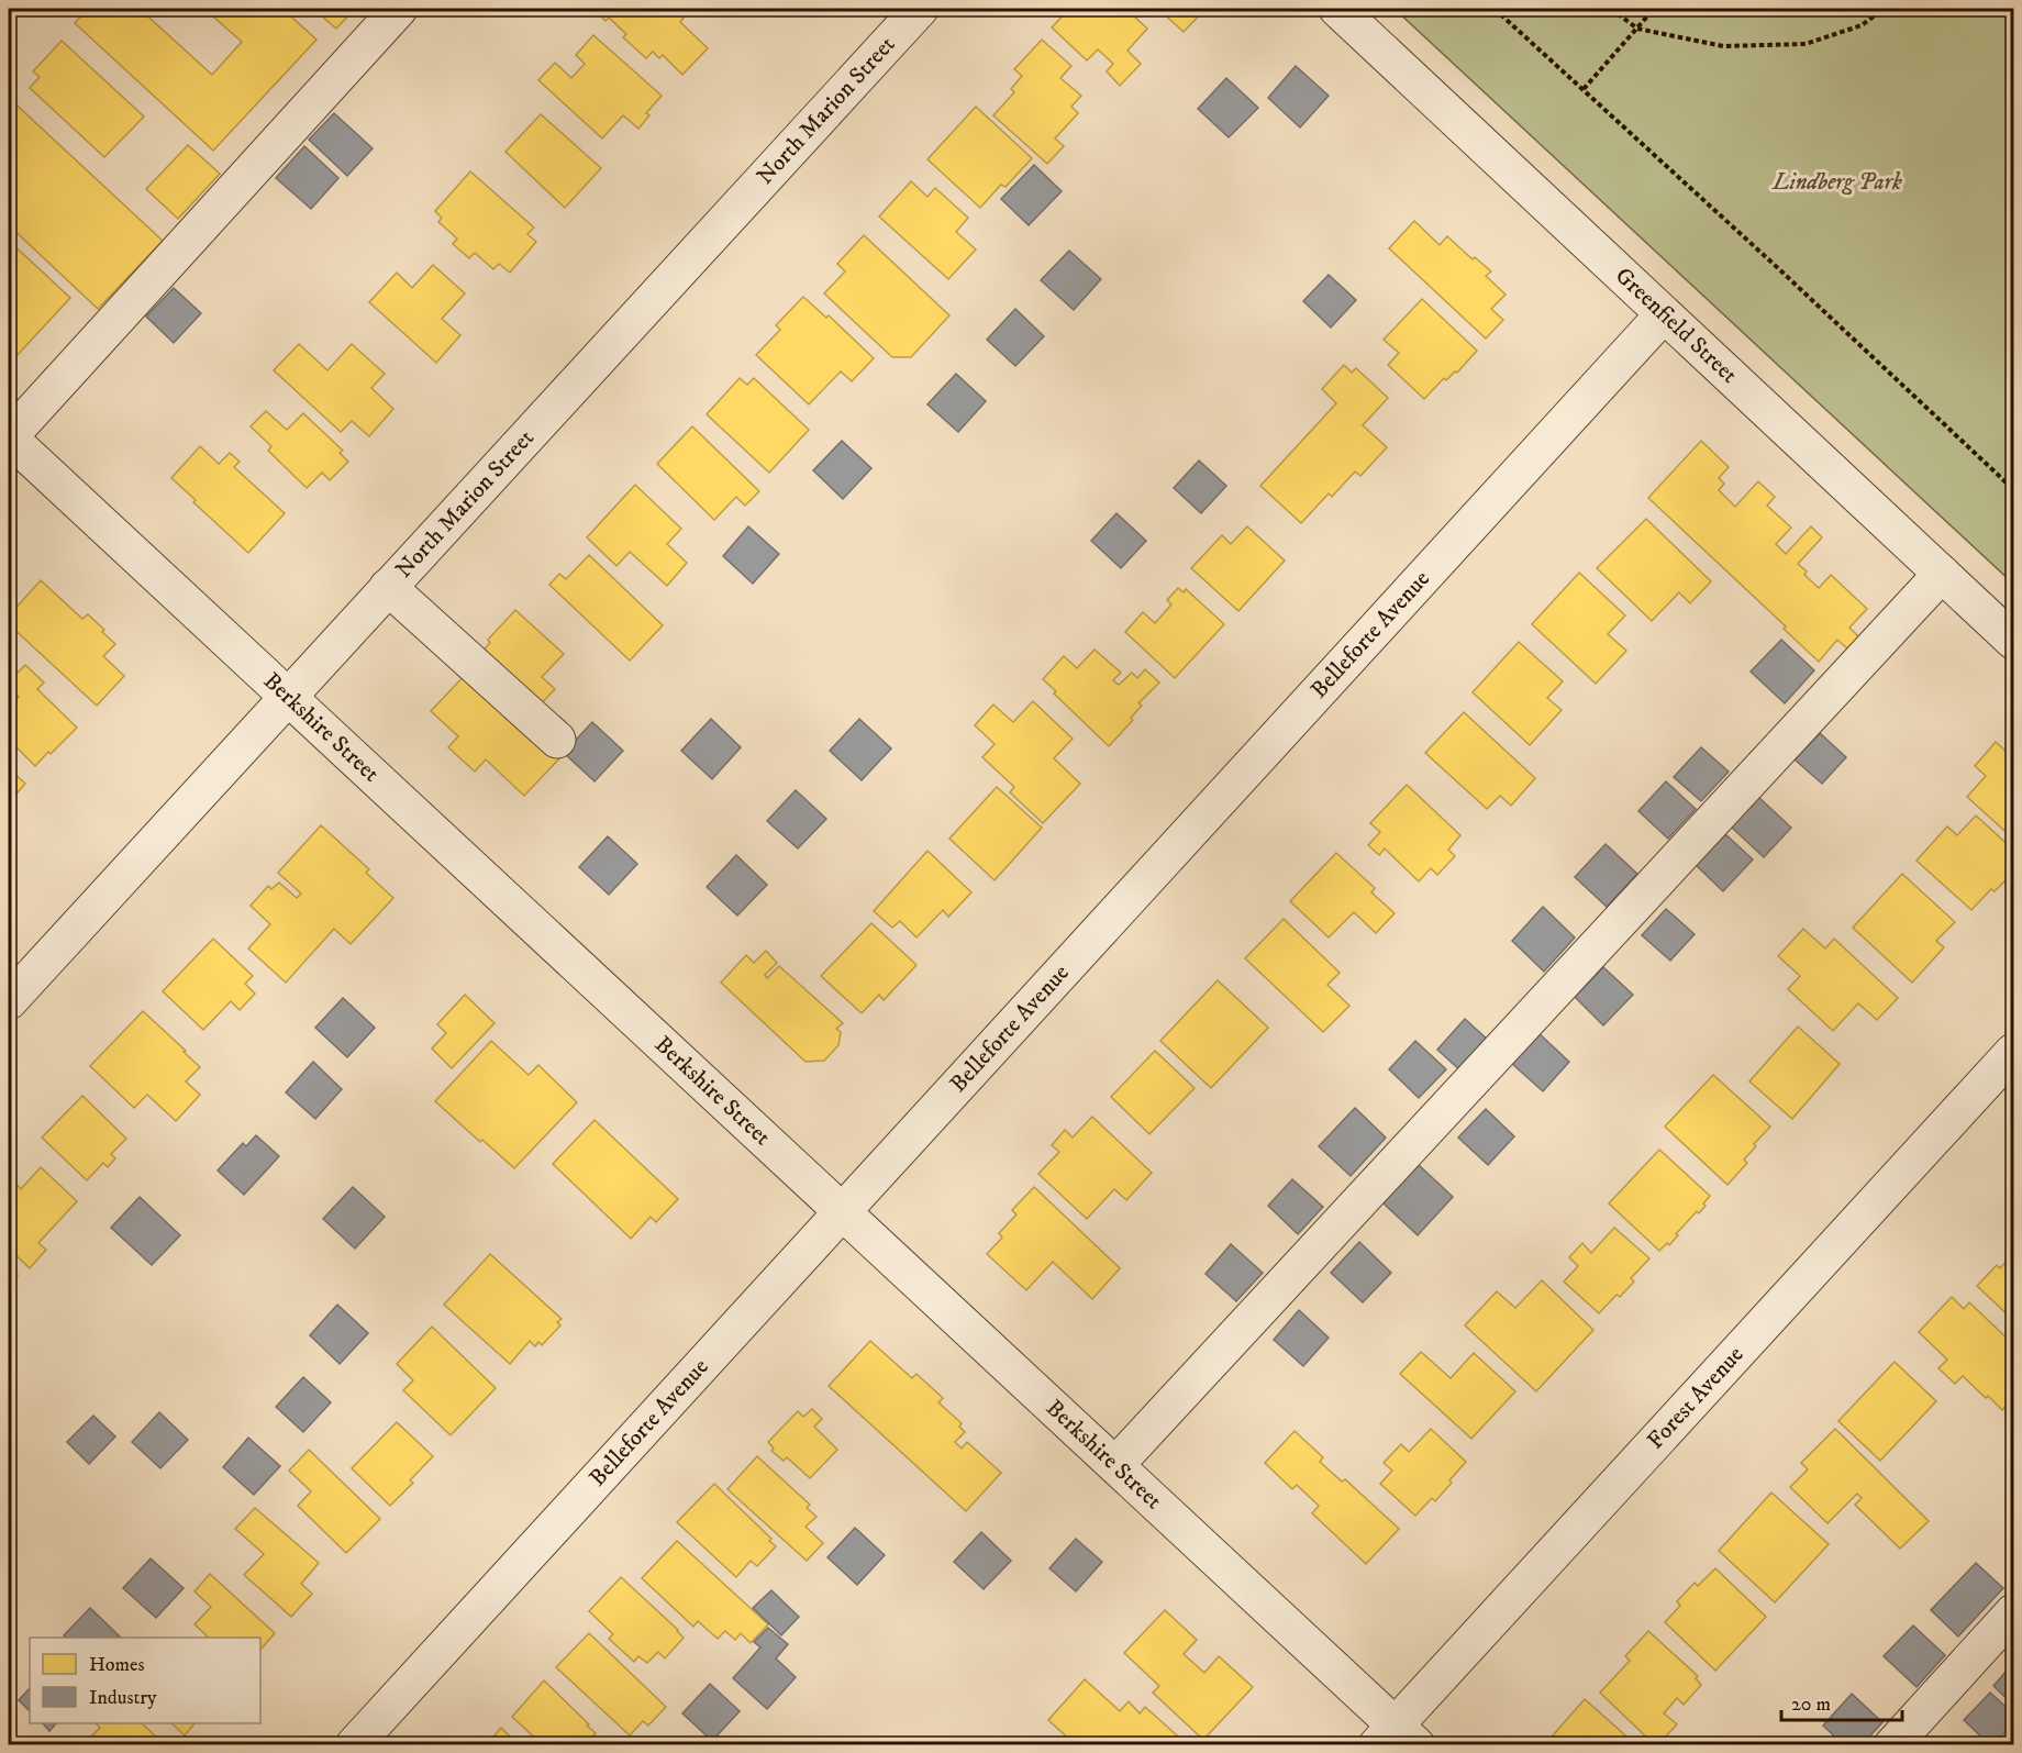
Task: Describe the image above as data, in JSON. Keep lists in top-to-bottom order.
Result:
{
  "streets": {
    "street": [
      "North Marion Street",
      "Greenfield Street",
      "Belleforte Avenue",
      "Berkshire Street",
      "Forest Avenue"
    ]
  },
  "crossings": [
    ["North Marion Street", "Berkshire Street"],
    ["Greenfield Street", "Belleforte Avenue"],
    ["Belleforte Avenue", "Berkshire Street"],
    ["Berkshire Street", "Forest Avenue"]
  ],
  "parks": ["Lindberg Park"],
  "legend": ["Homes", "Industry"],
  "scale_bar": "20 m"
}
